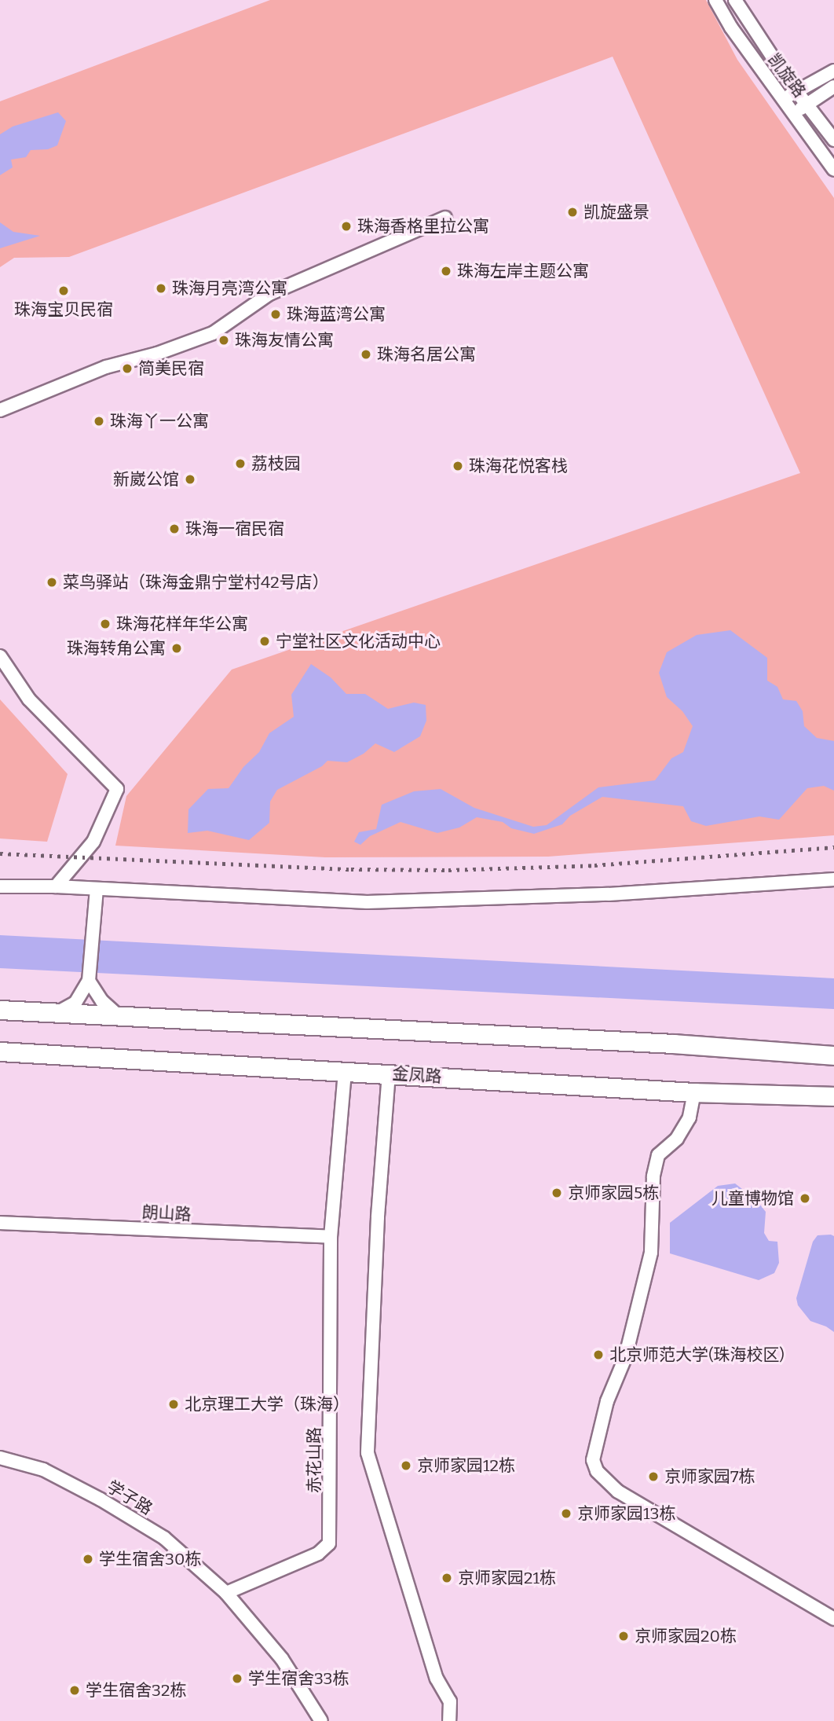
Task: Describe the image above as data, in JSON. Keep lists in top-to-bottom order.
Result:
{
  "streets": {
    "highway": ["金凤路"],
    "street": [
      "凯旋路",
      "朗山路",
      "赤花山路",
      "学子路"
    ]
  },
  "crossings": [
    ["金凤路", "赤花山路"],
    ["朗山路", "赤花山路"],
    ["赤花山路", "学子路"]
  ],
  "places": [
    "凯旋盛景",
    "珠海香格里拉公寓",
    "珠海左岸主题公寓",
    "珠海月亮湾公寓",
    "珠海宝贝民宿",
    "珠海蓝湾公寓",
    "珠海友情公寓",
    "珠海名居公寓",
    "简美民宿",
    "珠海丫一公寓",
    "荔枝园",
    "珠海花悦客栈",
    "新崴公馆",
    "珠海一宿民宿",
    "菜鸟驿站（珠海金鼎宁堂村42号店）",
    "珠海花样年华公寓",
    "宁堂社区文化活动中心",
    "珠海转角公寓",
    "京师家园5栋",
    "儿童博物馆",
    "北京师范大学(珠海校区)",
    "北京理工大学（珠海）",
    "京师家园12栋",
    "京师家园7栋",
    "京师家园13栋",
    "学生宿舍30栋",
    "京师家园21栋",
    "京师家园20栋",
    "学生宿舍33栋",
    "学生宿舍32栋"
  ]
}
